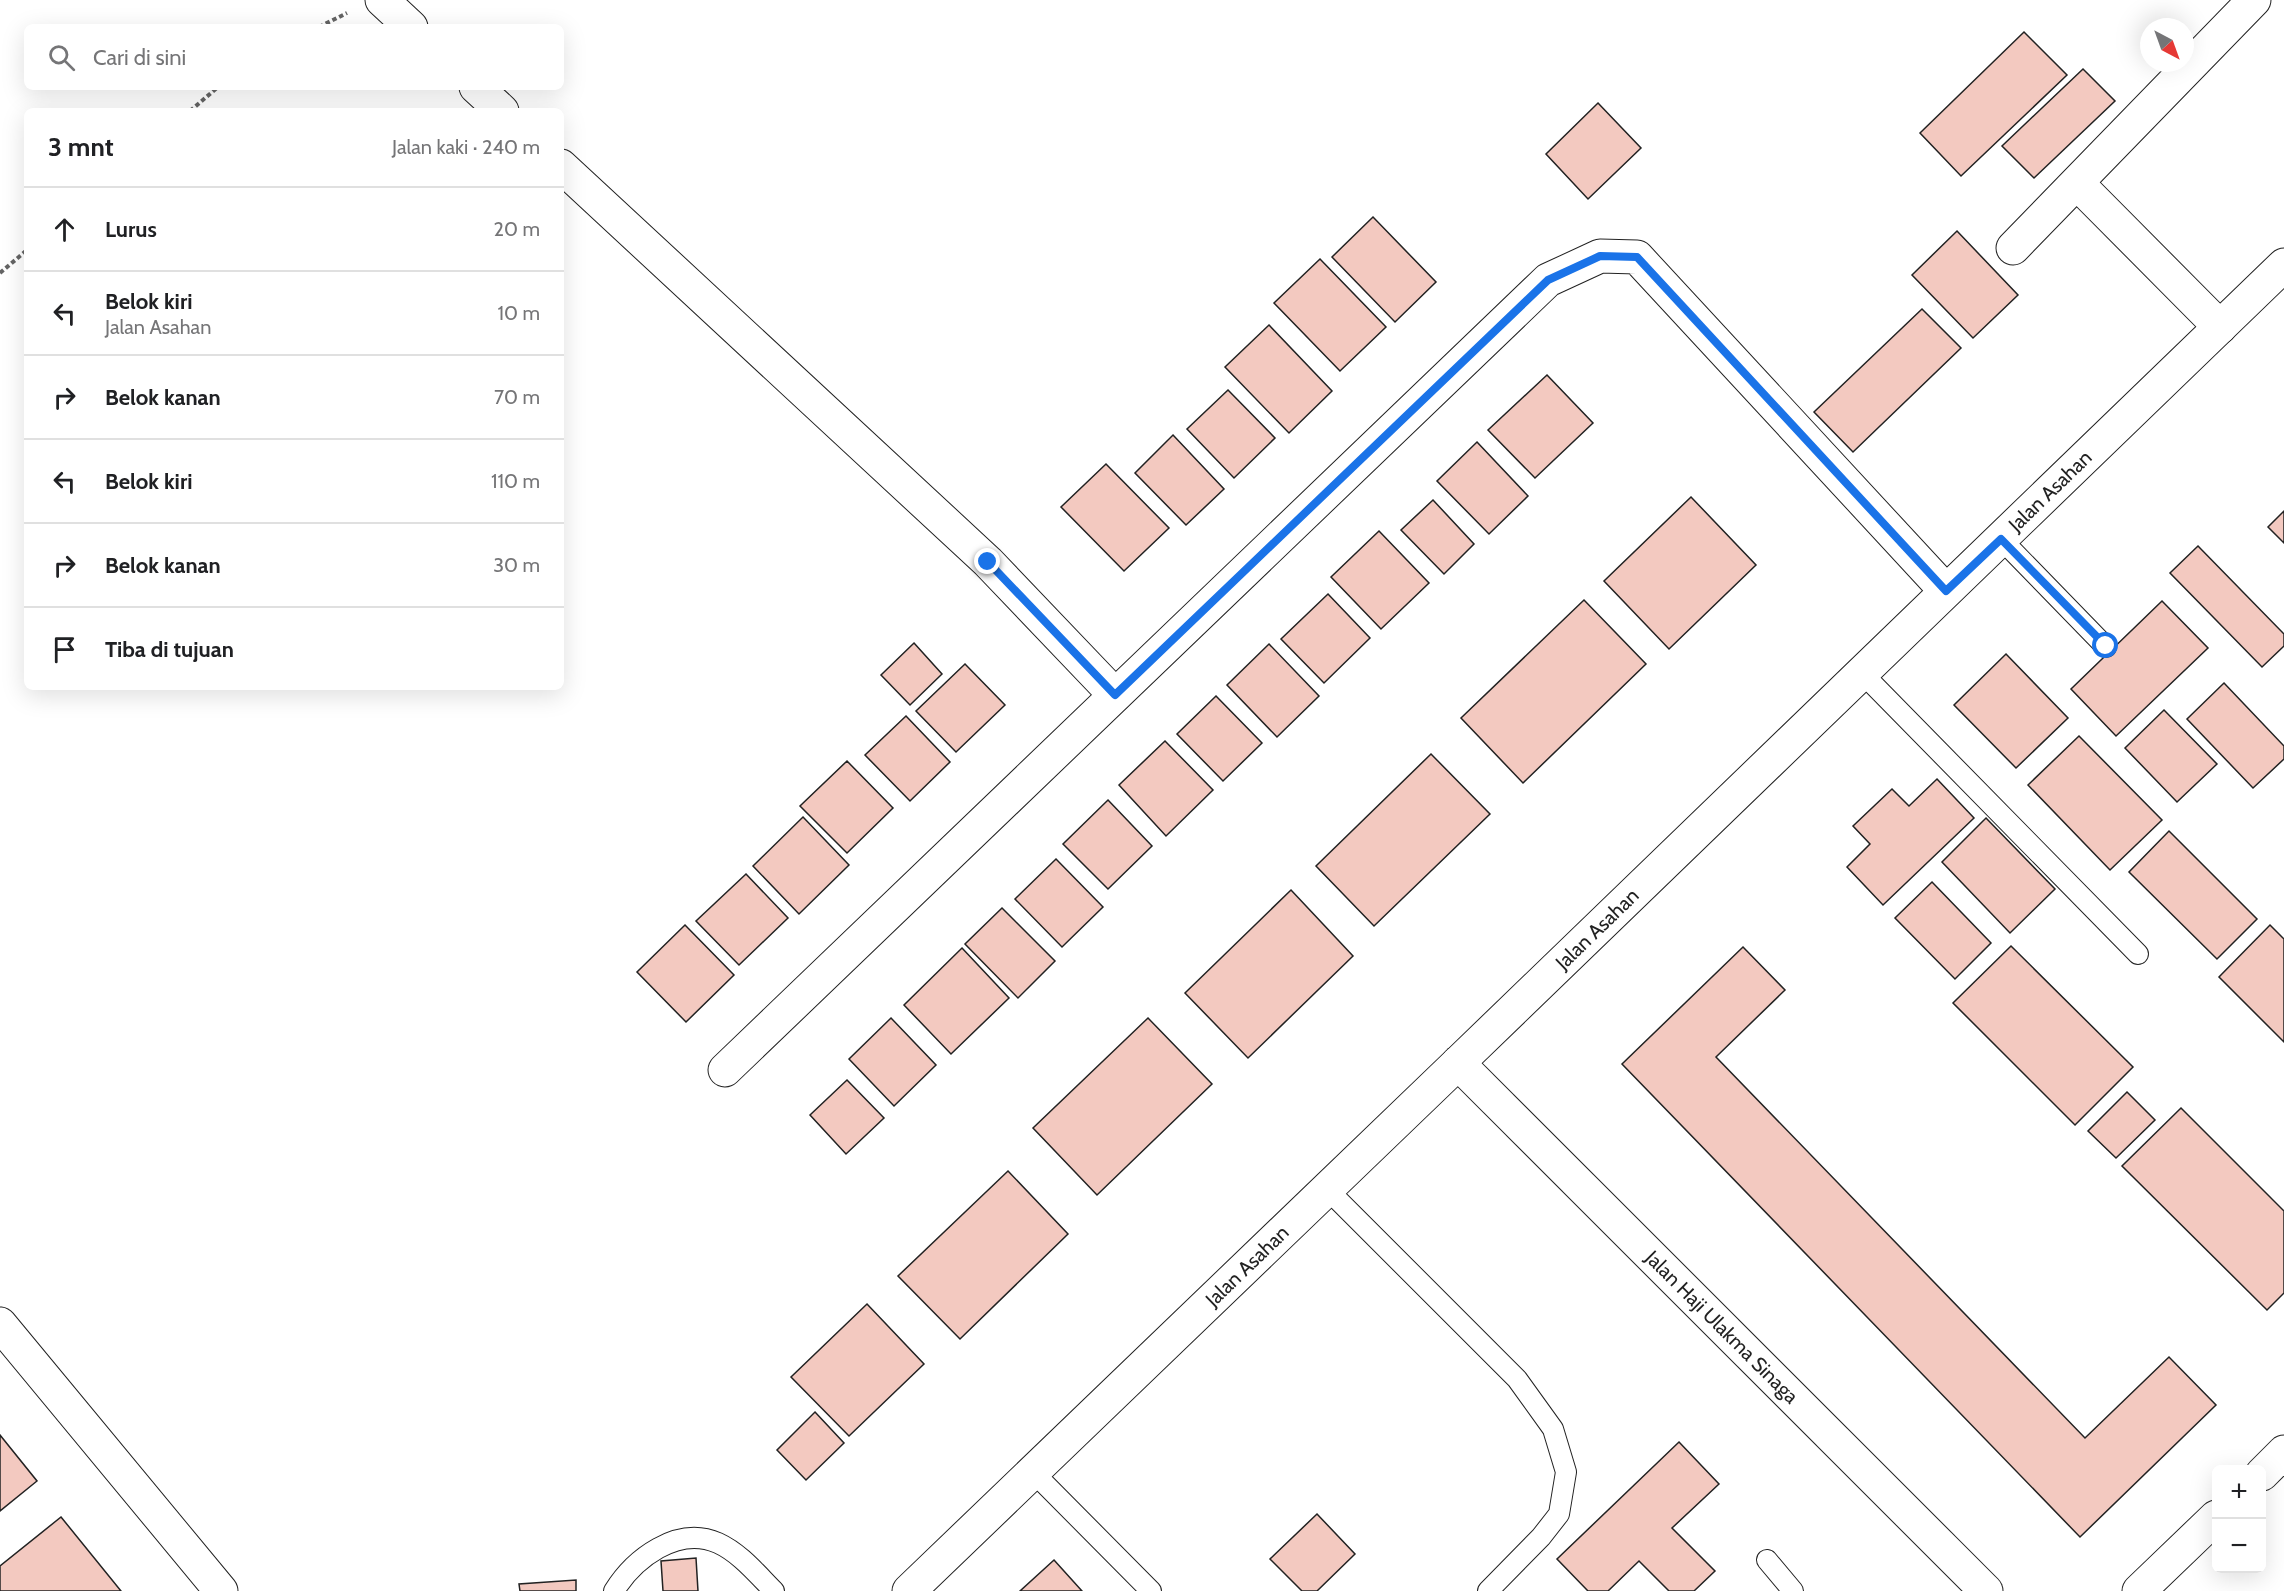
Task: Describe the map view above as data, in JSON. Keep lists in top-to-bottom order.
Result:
{
  "streets": {
    "street": ["Jalan Asahan", "Jalan Haji Ulakma Sinaga"]
  },
  "crossings": [
    ["Jalan Asahan", "Jalan Haji Ulakma Sinaga"]
  ],
  "north": "bottom right",
  "page": {
    "search": "Cari di sini",
    "heading": ["3 mnt", "Jalan kaki · 240 m"],
    "list": [
      ["Lurus", "20 m"],
      ["Belok kiri", "Jalan Asahan", "10 m"],
      ["Belok kanan", "70 m"],
      ["Belok kiri", "110 m"],
      ["Belok kanan", "30 m"],
      "Tiba di tujuan"
    ],
    "map_buttons": ["+", "−"]
  }
}
